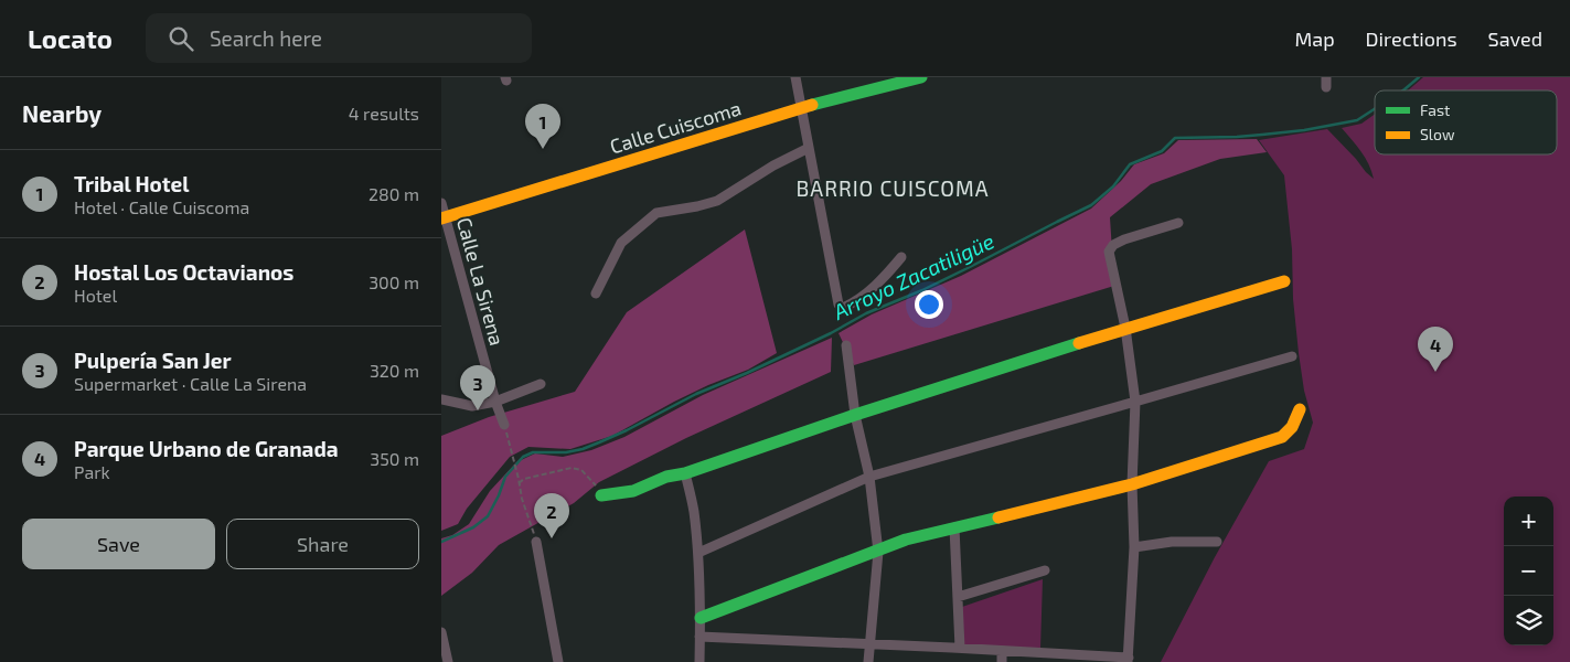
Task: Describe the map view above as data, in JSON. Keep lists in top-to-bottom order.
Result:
{
  "streets": {
    "street": ["Calle Cuiscoma", "Calle La Sirena"]
  },
  "crossings": [
    ["Calle Cuiscoma", "Calle La Sirena"]
  ],
  "districts": ["BARRIO CUISCOMA"],
  "water": ["Arroyo Zacatiligüe"],
  "legend": ["Fast", "Slow"],
  "page": {
    "header": "Locato",
    "search": "Search here",
    "nav": ["Map", "Directions", "Saved"],
    "heading": ["Nearby", "4 results"],
    "pins": [
      "1",
      "4",
      "3",
      "2"
    ],
    "list": [
      {
        "mark": "1",
        "name": "Tribal Hotel",
        "note": "Hotel · Calle Cuiscoma",
        "value": "280 m"
      },
      {
        "mark": "2",
        "name": "Hostal Los Octavianos",
        "note": "Hotel",
        "value": "300 m"
      },
      {
        "mark": "3",
        "name": "Pulpería San Jer",
        "note": "Supermarket · Calle La Sirena",
        "value": "320 m"
      },
      {
        "mark": "4",
        "name": "Parque Urbano de Granada",
        "note": "Park",
        "value": "350 m"
      }
    ],
    "map_buttons": ["+", "−"],
    "buttons": ["Save", "Share"]
  }
}
